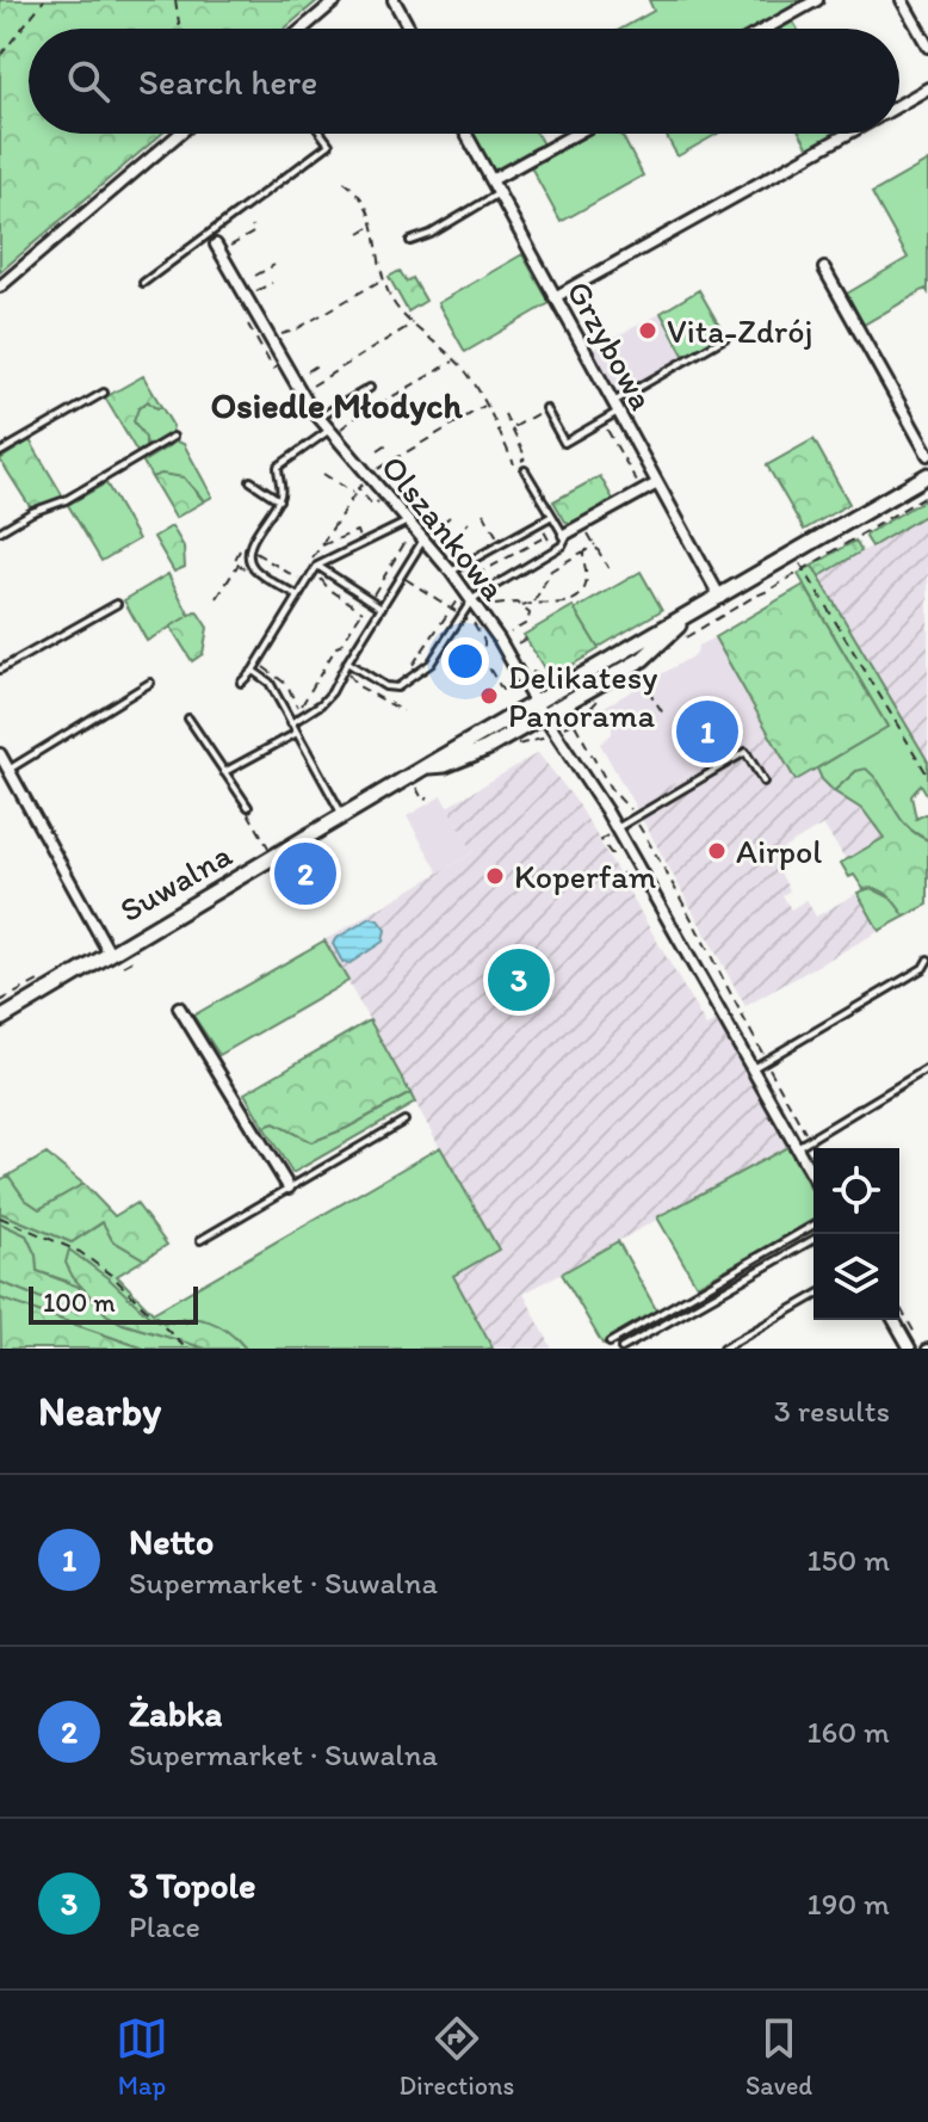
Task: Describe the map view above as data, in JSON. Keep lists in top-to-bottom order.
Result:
{
  "streets": {
    "street": ["Grzybowa", "Olszankowa", "Suwalna"]
  },
  "crossings": [
    ["Grzybowa", "Suwalna"],
    ["Olszankowa", "Suwalna"]
  ],
  "districts": ["Osiedle Młodych"],
  "places": [
    "Vita-Zdrój",
    "Delikatesy Panorama",
    "Airpol",
    "Koperfam"
  ],
  "scale_bar": "100 m",
  "page": {
    "search": "Search here",
    "pins": ["1", "2", "3"],
    "scale": "100 m",
    "heading": ["Nearby", "3 results"],
    "list": [
      {
        "mark": "1",
        "name": "Netto",
        "note": "Supermarket · Suwalna",
        "value": "150 m"
      },
      {
        "mark": "2",
        "name": "Żabka",
        "note": "Supermarket · Suwalna",
        "value": "160 m"
      },
      {
        "mark": "3",
        "name": "3 Topole",
        "note": "Place",
        "value": "190 m"
      }
    ],
    "nav": ["Map", "Directions", "Saved"]
  }
}
